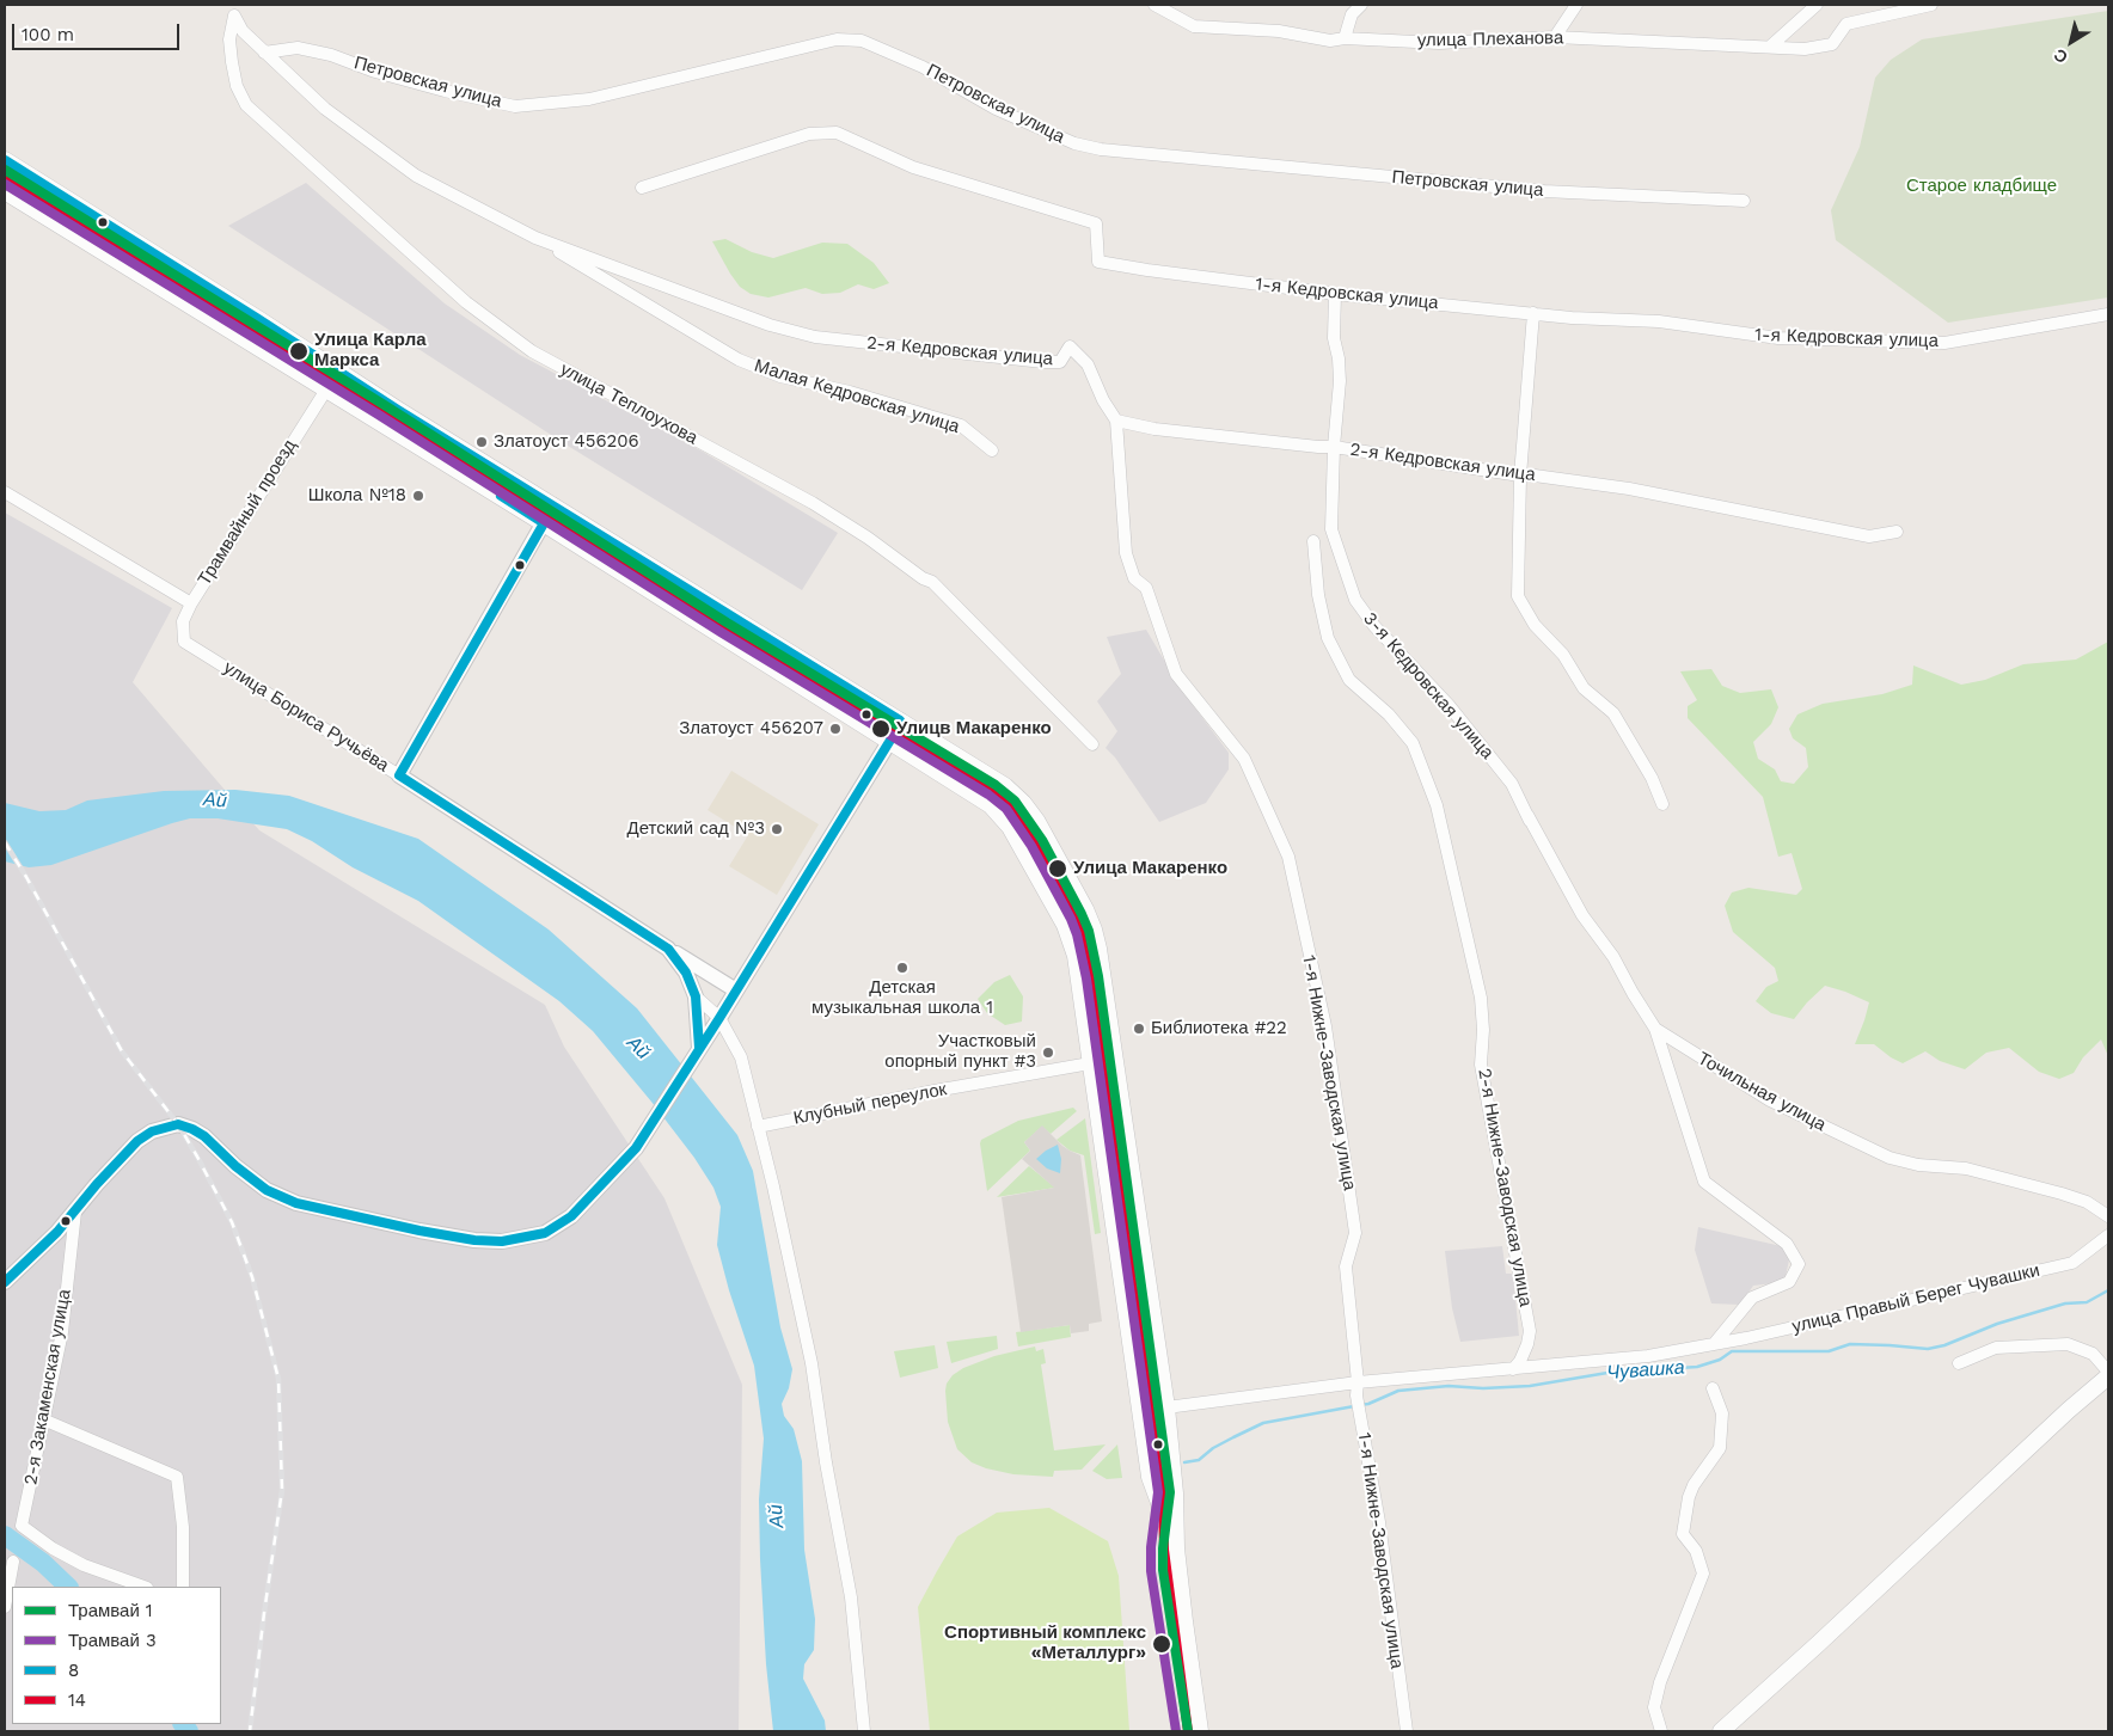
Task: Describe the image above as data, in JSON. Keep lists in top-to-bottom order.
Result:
{
  "streets": {
    "street": [
      "улица Плеханова",
      "Петровская улица",
      "1-я Кедровская улица",
      "2-я Кедровская улица",
      "Малая Кедровская улица",
      "улица Теплоухова",
      "Трамвайный проезд",
      "3-я Кедровская улица",
      "улица Бориса Ручьёва",
      "1-я Нижне-Заводская улица",
      "Точильная улица",
      "Клубный переулок",
      "2-я Нижне-Заводская улица",
      "улица Правый Берег Чувашки",
      "2-я Закаменская улица"
    ]
  },
  "crossings": [
    ["Петровская улица", "2-я Кедровская улица"],
    ["1-я Кедровская улица", "3-я Кедровская улица"],
    ["2-я Кедровская улица", "Малая Кедровская улица"],
    ["2-я Кедровская улица", "улица Теплоухова"],
    ["2-я Кедровская улица", "3-я Кедровская улица"],
    ["2-я Кедровская улица", "1-я Нижне-Заводская улица"],
    ["Трамвайный проезд", "улица Бориса Ручьёва"],
    ["3-я Кедровская улица", "Точильная улица"],
    ["1-я Нижне-Заводская улица", "улица Правый Берег Чувашки"],
    ["2-я Нижне-Заводская улица", "улица Правый Берег Чувашки"]
  ],
  "water": ["Ай", "Чувашка"],
  "parks": ["Старое кладбище"],
  "places": [
    "Улица Карла Маркса",
    "Златоуст 456206",
    "Школа №18",
    "Златоуст 456207",
    "Улицв Макаренко",
    "Детский сад №3",
    "Улица Макаренко",
    "Детская музыкальная школа 1",
    "Библиотека #22",
    "Участковый опорный пункт #3",
    "Спортивный комплекс «Металлург»"
  ],
  "lines": [
    "transit line 8",
    "tram line 1",
    "transit line 14",
    "tram line 3"
  ],
  "legend": [
    "Трамвай 1",
    "Трамвай 3",
    "8",
    "14"
  ],
  "scale_bar": "100 m",
  "north": "bottom left"
}
